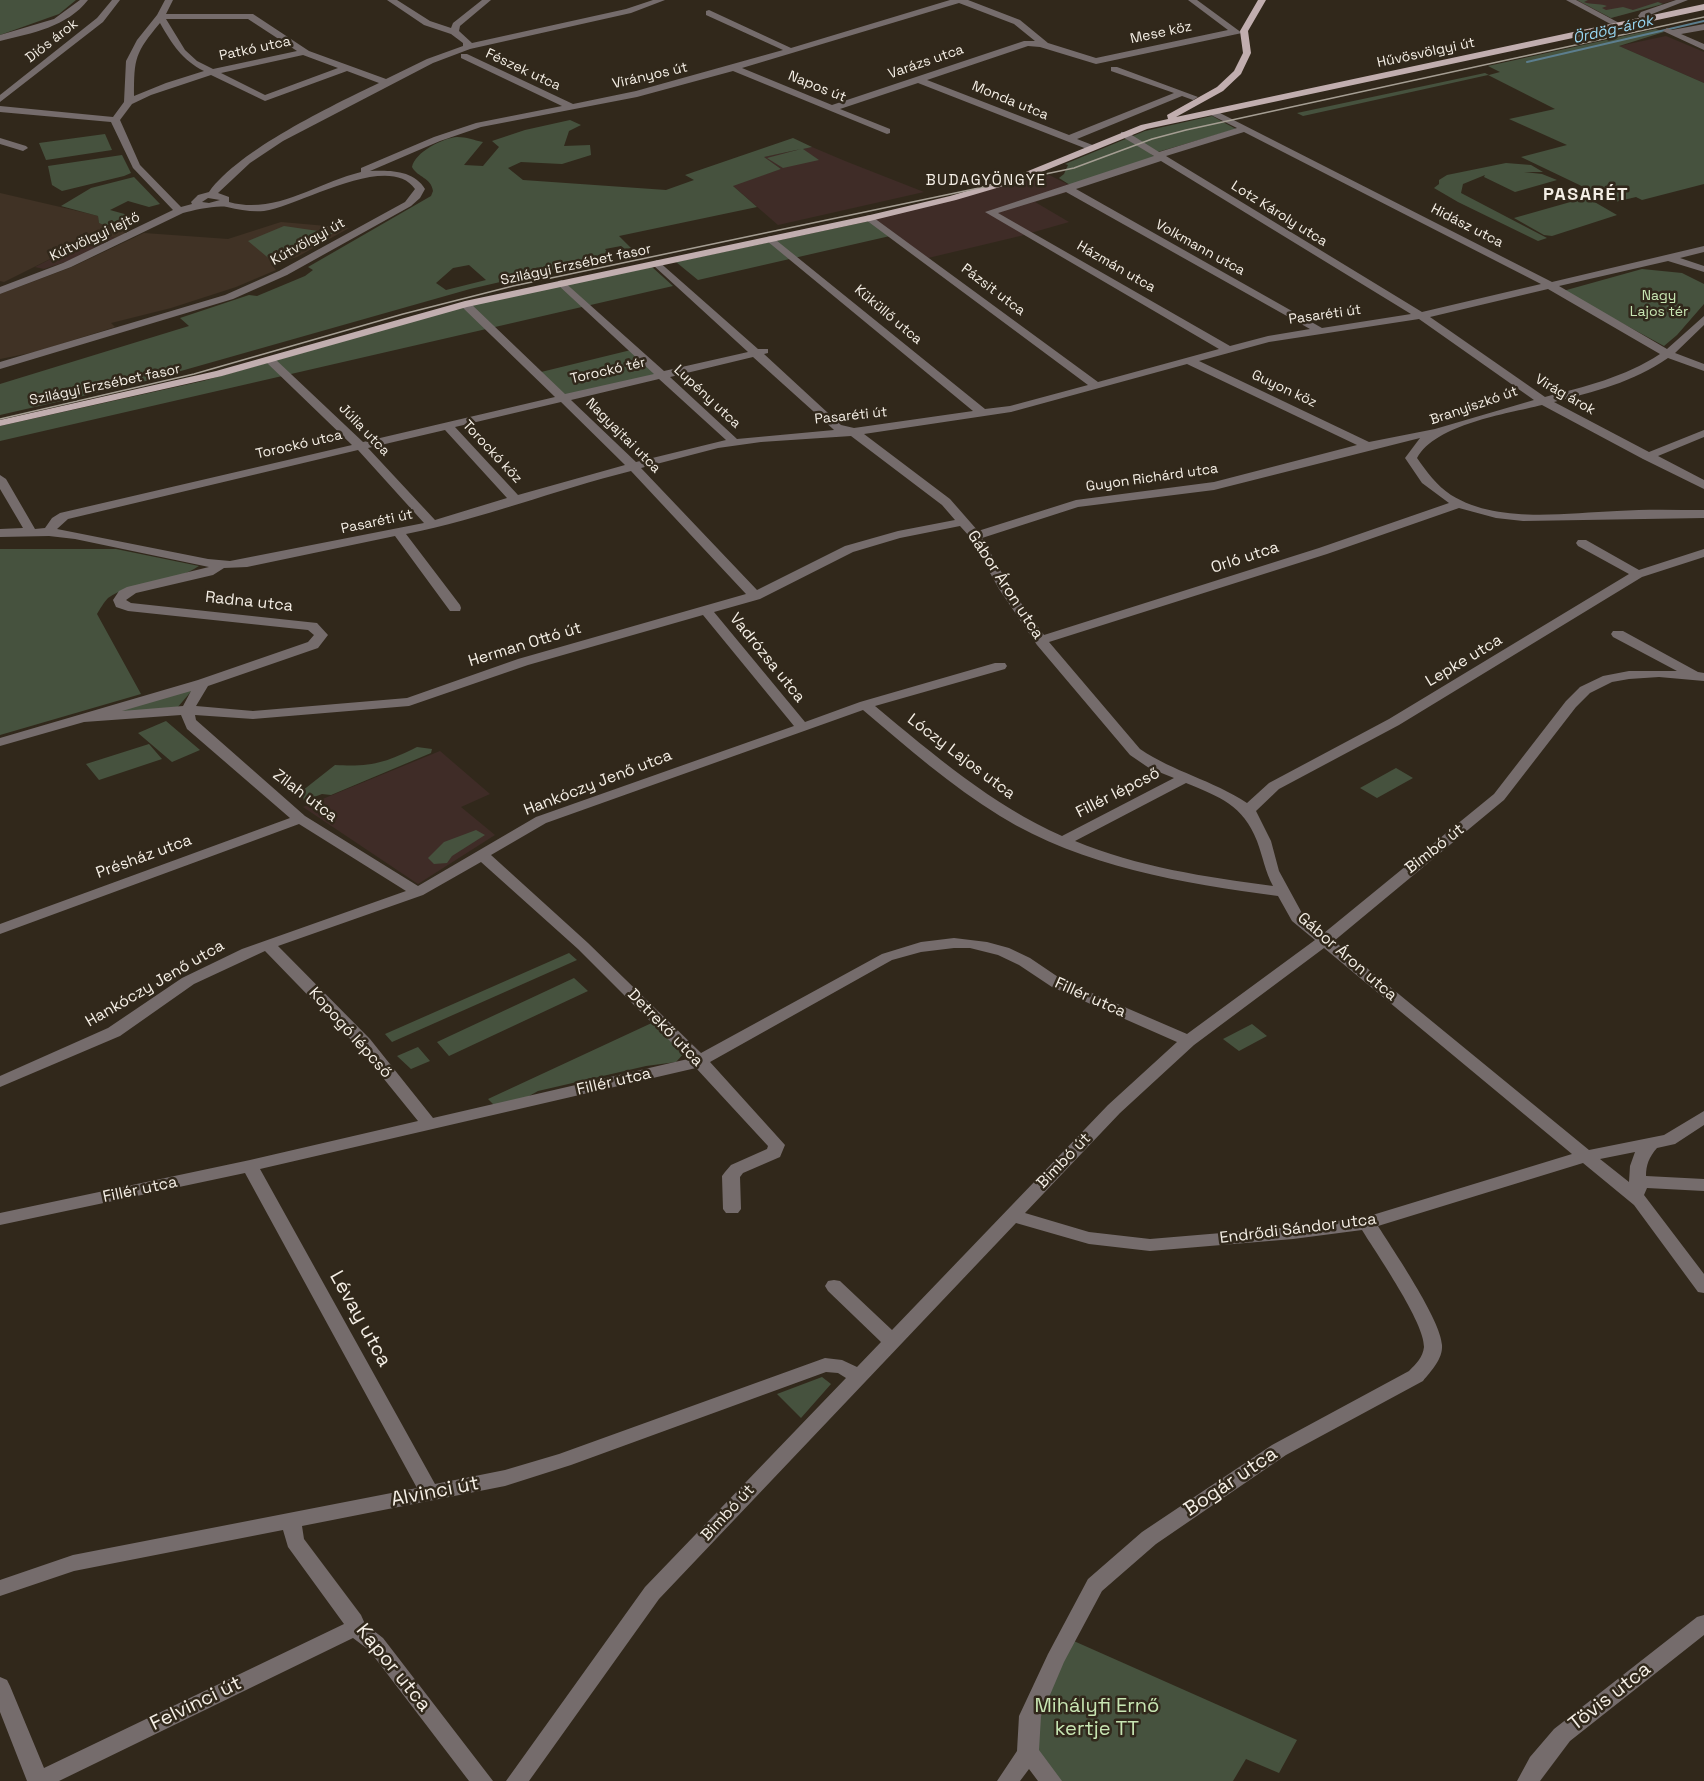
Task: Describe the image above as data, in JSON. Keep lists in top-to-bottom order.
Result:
{
  "streets": {
    "main road": ["Hűvösvölgyi út", "Szilágyi Erzsébet fasor"],
    "street": [
      "Mese köz",
      "Diós árok",
      "Patkó utca",
      "Varázs utca",
      "Fészek utca",
      "Virányos út",
      "Napos út",
      "Monda utca",
      "Lotz Károly utca",
      "Hidász utca",
      "Kútvölgyi lejtő",
      "Kútvölgyi út",
      "Volkmann utca",
      "Házmán utca",
      "Pázsit utca",
      "Küküllő utca",
      "Pasaréti út",
      "Torockó tér",
      "Guyon köz",
      "Virág árok",
      "Lupény utca",
      "Branyiszkó út",
      "Júlia utca",
      "Nagyajtai utca",
      "Torockó utca",
      "Torockó köz",
      "Guyon Richárd utca",
      "Orló utca",
      "Gábor Áron utca",
      "Radna utca",
      "Herman Ottó út",
      "Vadrózsa utca",
      "Lepke utca",
      "Lóczy Lajos utca",
      "Hankóczy Jenő utca",
      "Fillér lépcső",
      "Zilah utca",
      "Bimbó út",
      "Présház utca",
      "Fillér utca",
      "Detrekő utca",
      "Kopogó lépcső",
      "Endrődi Sándor utca",
      "Lévay utca",
      "Bogár utca",
      "Alvinci út",
      "Kapor utca",
      "Tövis utca",
      "Felvinci út"
    ]
  },
  "crossings": [
    ["Mese köz", "Varázs utca"],
    ["Hűvösvölgyi út", "Hidász utca"],
    ["Hűvösvölgyi út", "Szilágyi Erzsébet fasor"],
    ["Varázs utca", "Napos út"],
    ["Varázs utca", "Monda utca"],
    ["Fészek utca", "Virányos út"],
    ["Virányos út", "Napos út"],
    ["Monda utca", "Szilágyi Erzsébet fasor"],
    ["Lotz Károly utca", "Szilágyi Erzsébet fasor"],
    ["Lotz Károly utca", "Pasaréti út"],
    ["Lotz Károly utca", "Virág árok"],
    ["Hidász utca", "Pasaréti út"],
    ["Hidász utca", "Branyiszkó út"],
    ["Volkmann utca", "Házmán utca"],
    ["Volkmann utca", "Pasaréti út"],
    ["Szilágyi Erzsébet fasor", "Pázsit utca"],
    ["Szilágyi Erzsébet fasor", "Küküllő utca"],
    ["Szilágyi Erzsébet fasor", "Torockó tér"],
    ["Szilágyi Erzsébet fasor", "Júlia utca"],
    ["Szilágyi Erzsébet fasor", "Nagyajtai utca"],
    ["Szilágyi Erzsébet fasor", "Gábor Áron utca"],
    ["Házmán utca", "Pasaréti út"],
    ["Pázsit utca", "Pasaréti út"],
    ["Küküllő utca", "Pasaréti út"],
    ["Pasaréti út", "Guyon köz"],
    ["Pasaréti út", "Virág árok"],
    ["Pasaréti út", "Lupény utca"],
    ["Pasaréti út", "Júlia utca"],
    ["Pasaréti út", "Nagyajtai utca"],
    ["Pasaréti út", "Torockó utca"],
    ["Pasaréti út", "Torockó köz"],
    ["Pasaréti út", "Gábor Áron utca"],
    ["Pasaréti út", "Radna utca"],
    ["Torockó tér", "Lupény utca"],
    ["Torockó tér", "Nagyajtai utca"],
    ["Torockó tér", "Torockó utca"],
    ["Guyon köz", "Guyon Richárd utca"],
    ["Virág árok", "Branyiszkó út"],
    ["Branyiszkó út", "Guyon Richárd utca"],
    ["Branyiszkó út", "Orló utca"],
    ["Júlia utca", "Torockó utca"],
    ["Nagyajtai utca", "Torockó utca"],
    ["Nagyajtai utca", "Herman Ottó út"],
    ["Torockó utca", "Torockó köz"],
    ["Guyon Richárd utca", "Gábor Áron utca"],
    ["Orló utca", "Gábor Áron utca"],
    ["Gábor Áron utca", "Herman Ottó út"],
    ["Gábor Áron utca", "Lepke utca"],
    ["Gábor Áron utca", "Lóczy Lajos utca"],
    ["Gábor Áron utca", "Fillér lépcső"],
    ["Gábor Áron utca", "Bimbó út"],
    ["Gábor Áron utca", "Endrődi Sándor utca"],
    ["Radna utca", "Herman Ottó út"],
    ["Herman Ottó út", "Vadrózsa utca"],
    ["Herman Ottó út", "Zilah utca"],
    ["Vadrózsa utca", "Hankóczy Jenő utca"],
    ["Lóczy Lajos utca", "Hankóczy Jenő utca"],
    ["Lóczy Lajos utca", "Fillér lépcső"],
    ["Hankóczy Jenő utca", "Zilah utca"],
    ["Hankóczy Jenő utca", "Detrekő utca"],
    ["Hankóczy Jenő utca", "Kopogó lépcső"],
    ["Zilah utca", "Présház utca"],
    ["Bimbó út", "Fillér utca"],
    ["Bimbó út", "Endrődi Sándor utca"],
    ["Bimbó út", "Alvinci út"],
    ["Fillér utca", "Detrekő utca"],
    ["Fillér utca", "Kopogó lépcső"],
    ["Fillér utca", "Lévay utca"],
    ["Endrődi Sándor utca", "Bogár utca"],
    ["Lévay utca", "Alvinci út"],
    ["Alvinci út", "Kapor utca"],
    ["Kapor utca", "Felvinci út"]
  ],
  "districts": ["BUDAGYÖNGYE", "PASARÉT"],
  "water": ["Ördög-árok"],
  "parks": ["Nagy Lajos tér", "Mihályfi Ernő kertje TT"]
}
